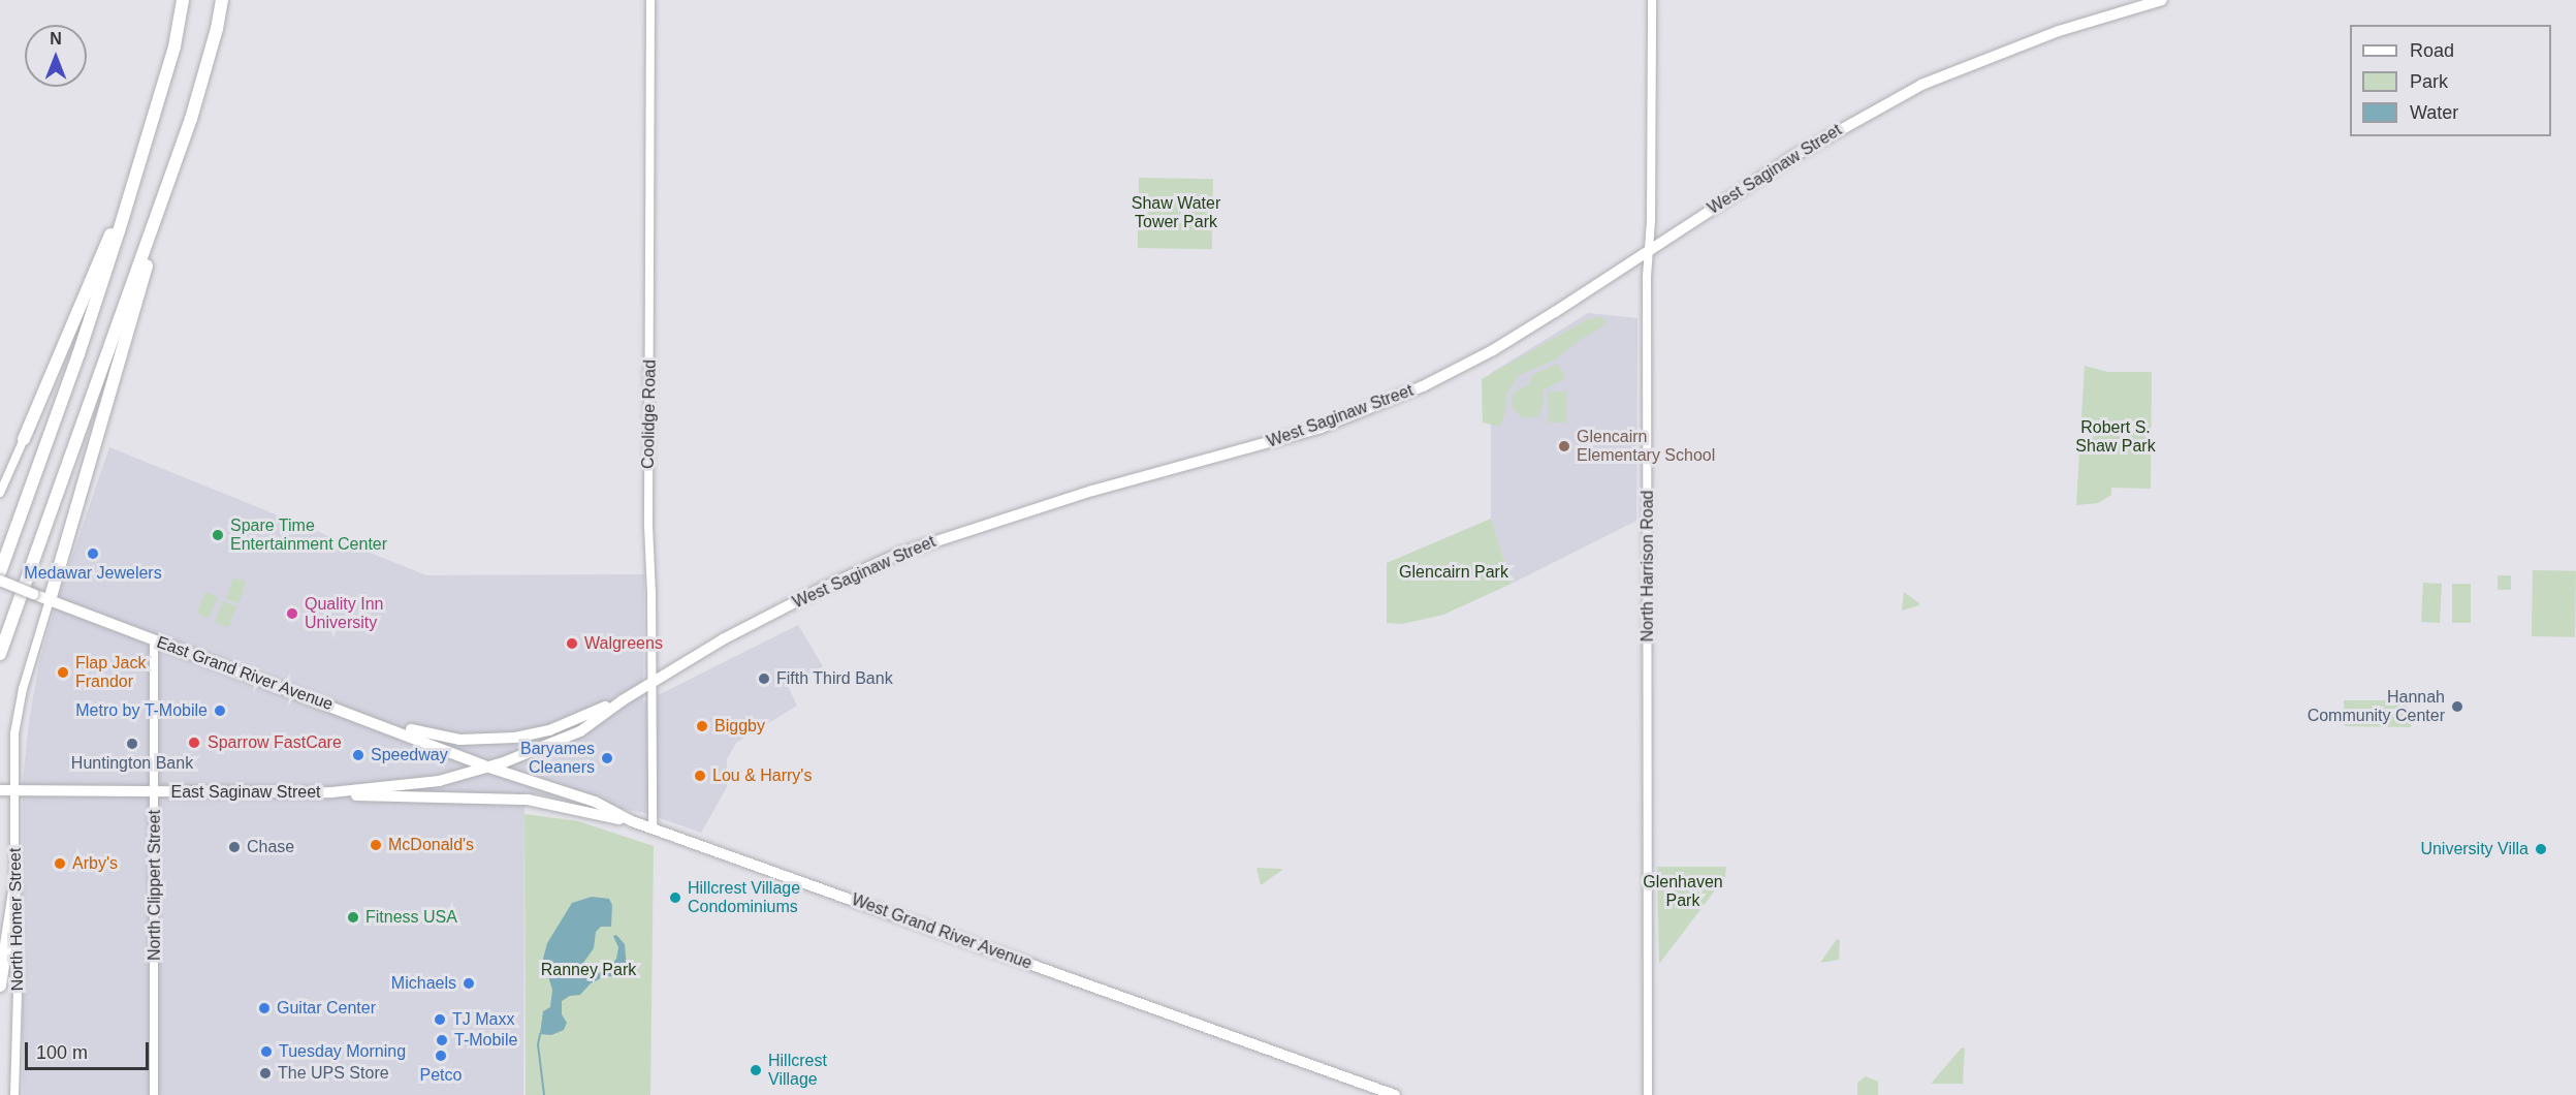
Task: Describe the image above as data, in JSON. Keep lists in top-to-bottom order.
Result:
{
  "streets": {
    "main road": [
      "West Saginaw Street",
      "East Grand River Avenue",
      "East Saginaw Street",
      "West Grand River Avenue"
    ],
    "street": [
      "Coolidge Road",
      "North Harrison Road",
      "North Clippert Street",
      "North Homer Street"
    ]
  },
  "crossings": [
    ["West Saginaw Street", "Coolidge Road"],
    ["West Saginaw Street", "North Harrison Road"],
    ["West Saginaw Street", "East Grand River Avenue"],
    ["West Saginaw Street", "East Saginaw Street"],
    ["West Saginaw Street", "West Grand River Avenue"],
    ["Coolidge Road", "West Grand River Avenue"],
    ["East Grand River Avenue", "East Saginaw Street"],
    ["East Grand River Avenue", "North Clippert Street"],
    ["East Grand River Avenue", "North Homer Street"],
    ["East Grand River Avenue", "West Grand River Avenue"],
    ["East Saginaw Street", "North Clippert Street"],
    ["East Saginaw Street", "North Homer Street"],
    ["East Saginaw Street", "West Grand River Avenue"]
  ],
  "parks": [
    "Shaw Water Tower Park",
    "Robert S. Shaw Park",
    "Glencairn Park",
    "Glenhaven Park",
    "Ranney Park"
  ],
  "places": [
    "Glencairn Elementary School",
    "Spare Time Entertainment Center",
    "Medawar Jewelers",
    "Quality Inn University",
    "Walgreens",
    "Flap Jack Frandor",
    "Fifth Third Bank",
    "Hannah Community Center",
    "Metro by T-Mobile",
    "Biggby",
    "Sparrow FastCare",
    "Huntington Bank",
    "Speedway",
    "Baryames Cleaners",
    "Lou & Harry's",
    "McDonald's",
    "Chase",
    "University Villa",
    "Arby's",
    "Hillcrest Village Condominiums",
    "Fitness USA",
    "Michaels",
    "Guitar Center",
    "TJ Maxx",
    "T-Mobile",
    "Tuesday Morning",
    "Petco",
    "Hillcrest Village",
    "The UPS Store"
  ],
  "legend": ["Road", "Park", "Water"],
  "scale_bar": "100 m",
  "north": "top"
}
